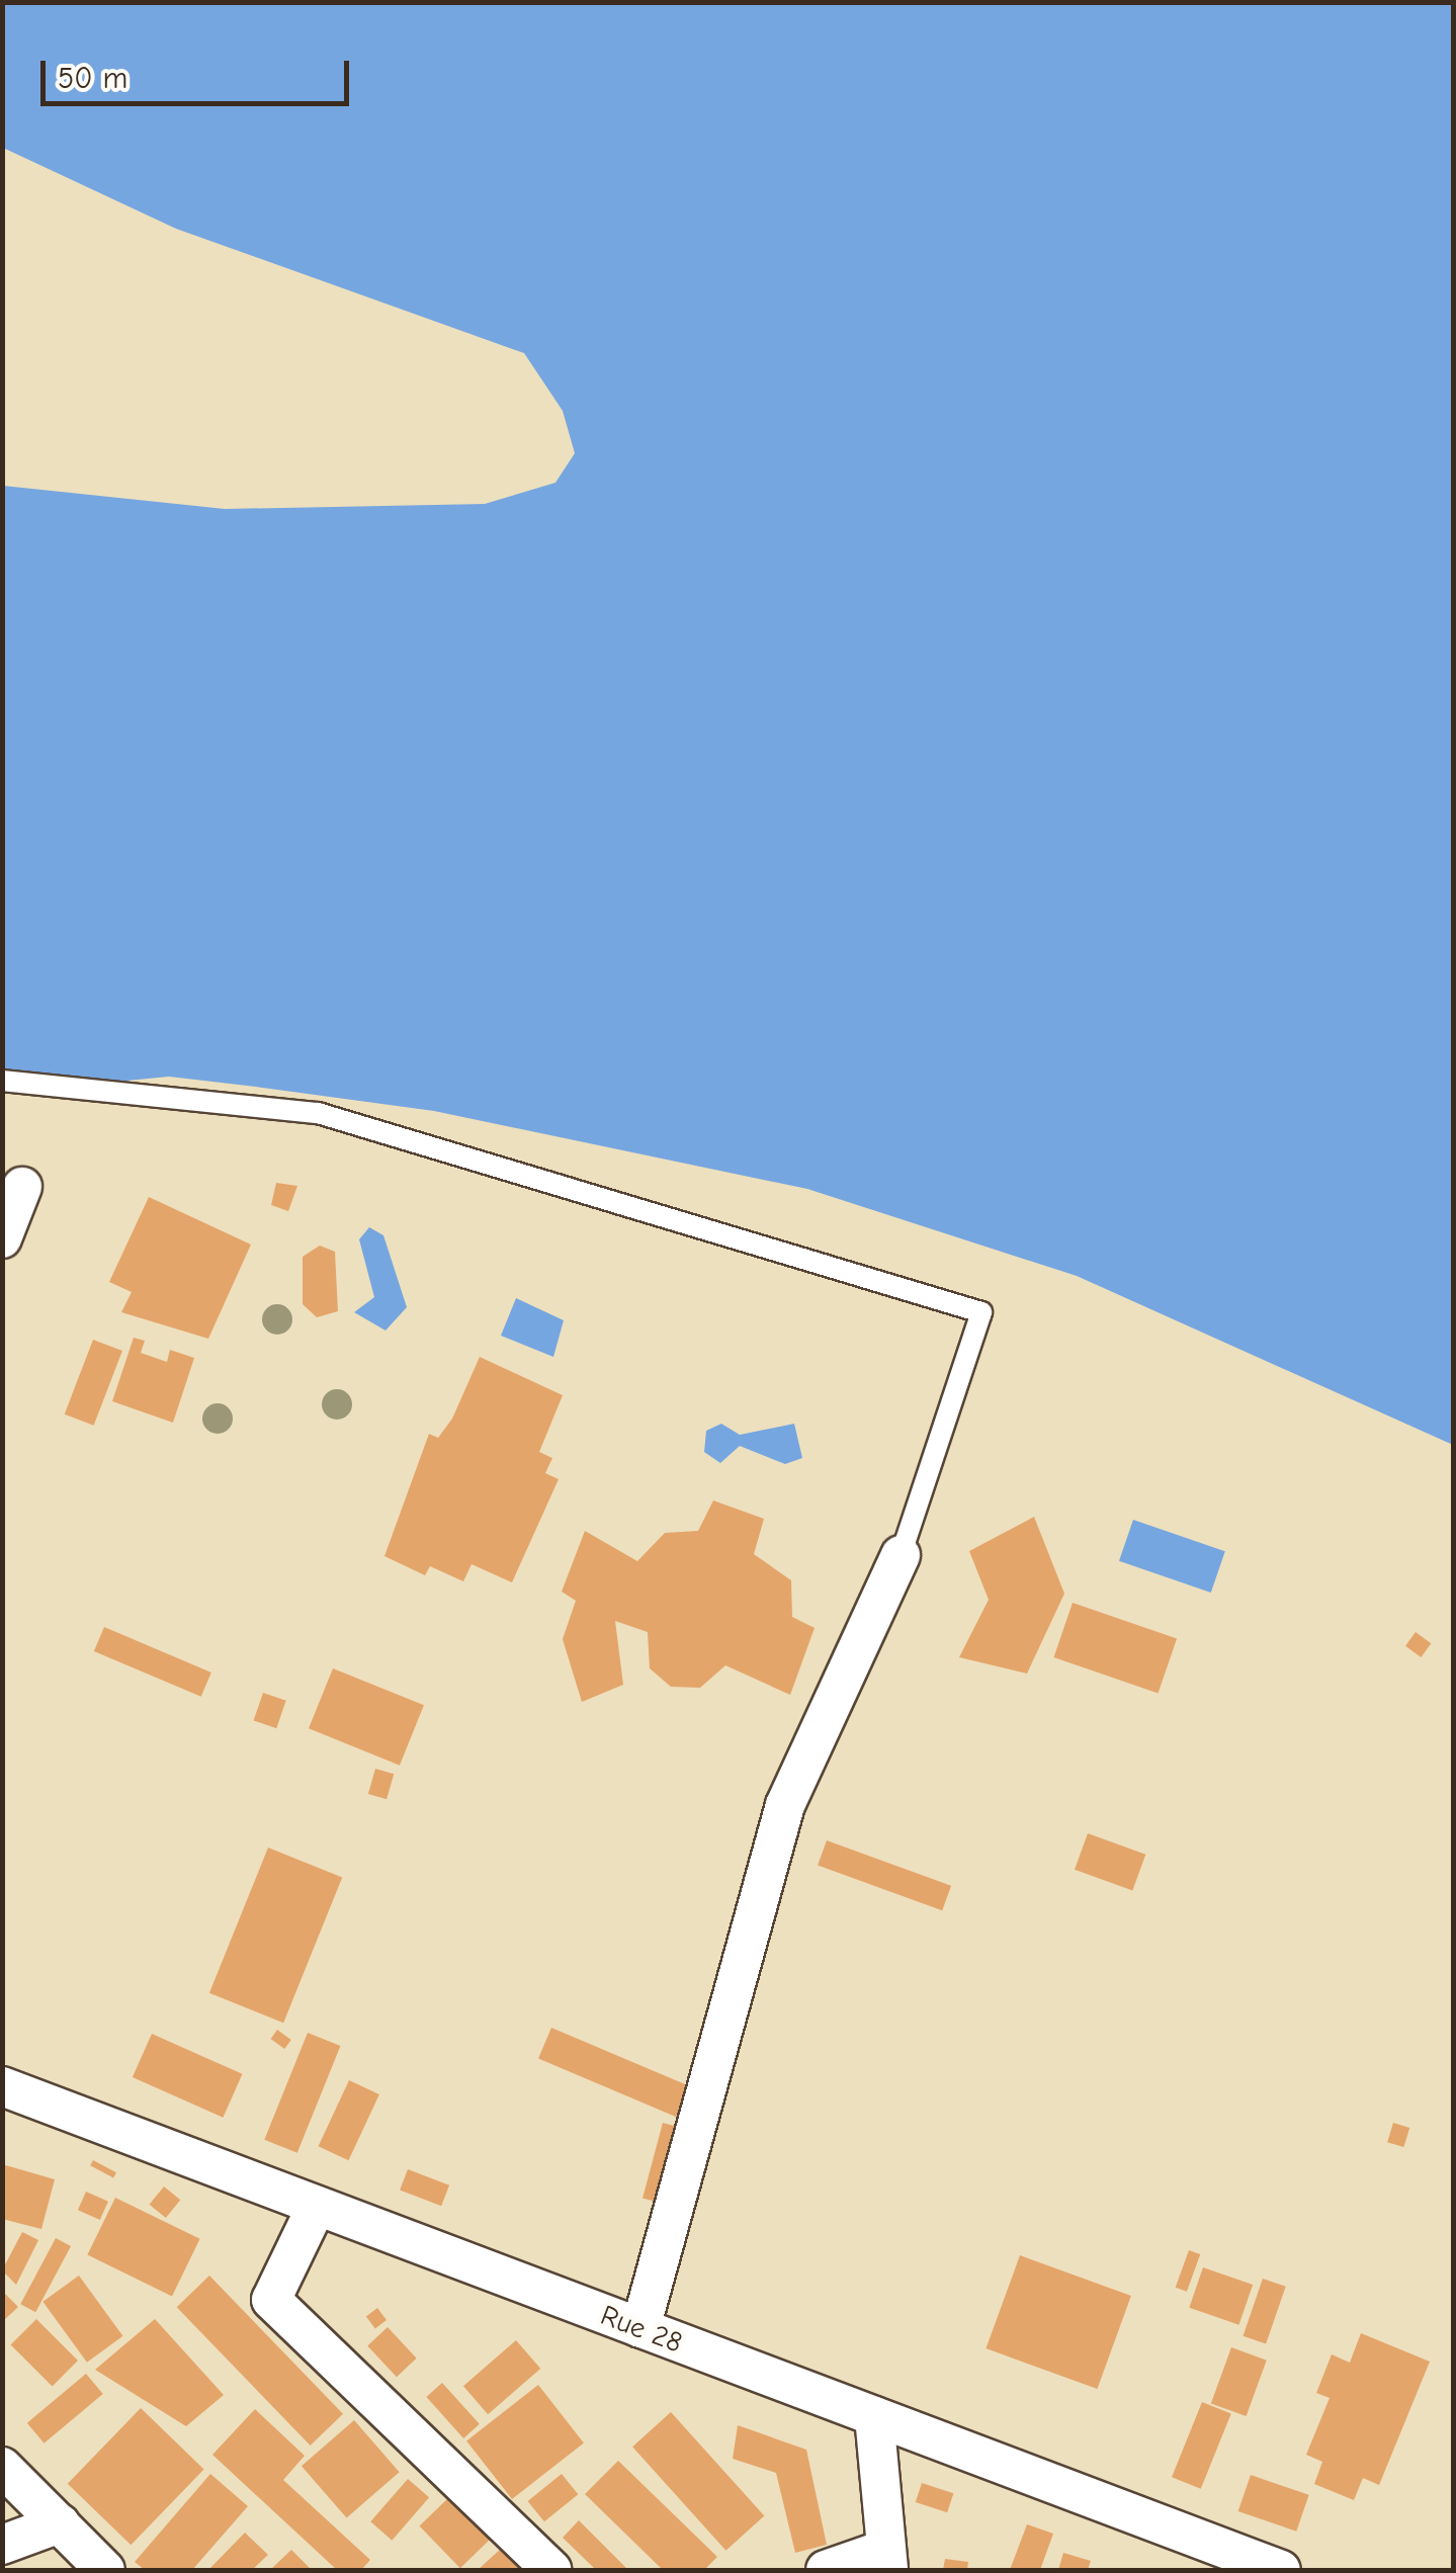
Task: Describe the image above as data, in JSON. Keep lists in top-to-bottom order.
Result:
{
  "streets": {
    "street": ["Rue 28"]
  },
  "scale_bar": "50 m"
}
